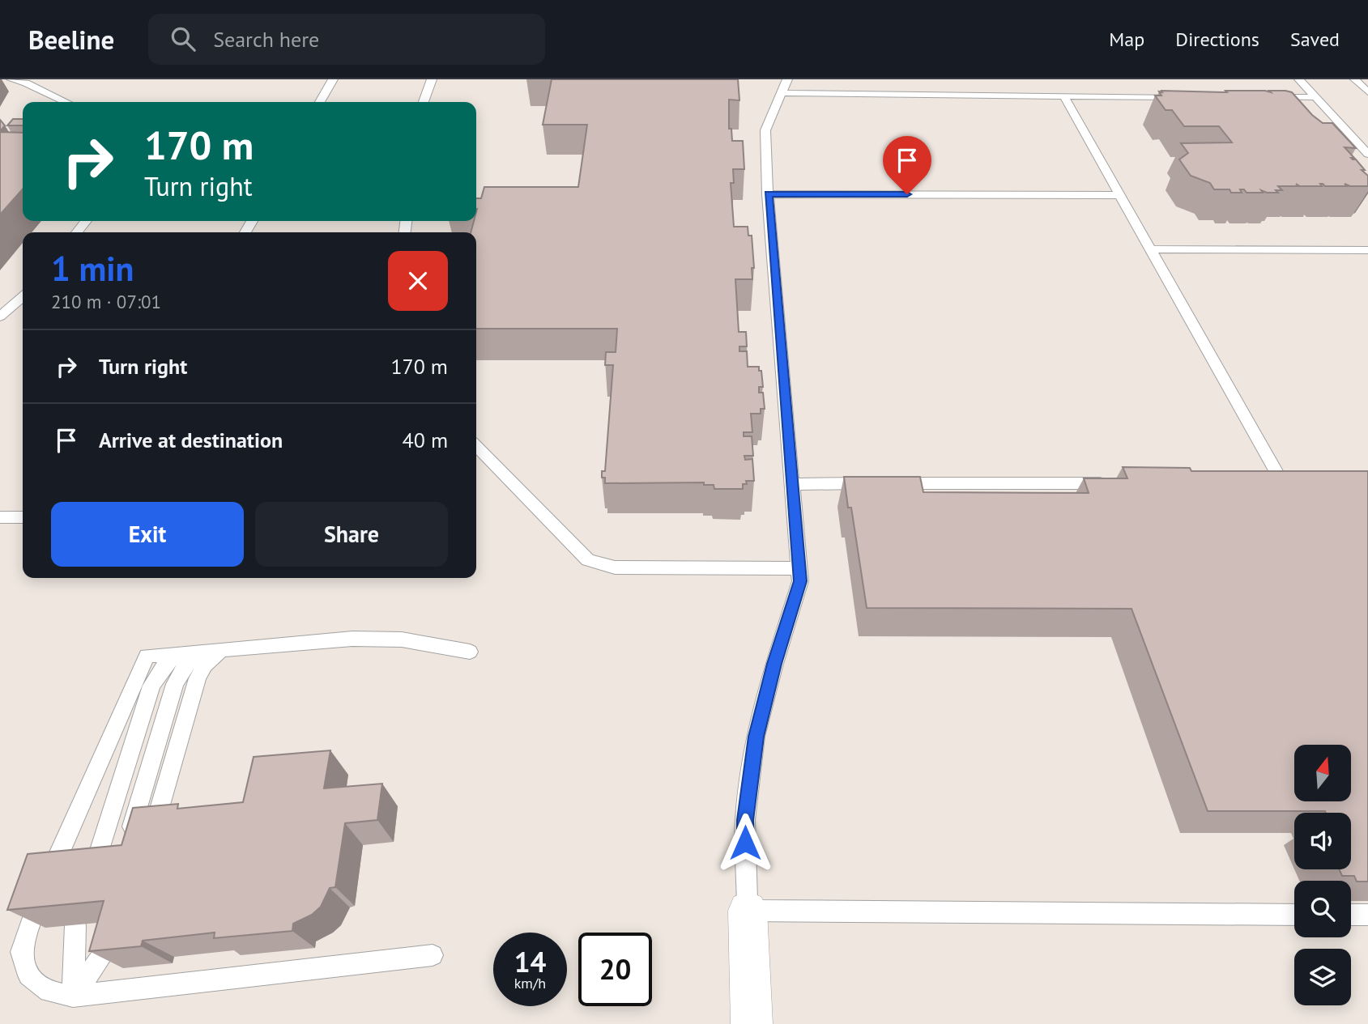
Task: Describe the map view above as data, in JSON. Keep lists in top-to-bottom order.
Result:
{
  "north": "top",
  "page": {
    "header": "Beeline",
    "search": "Search here",
    "nav": ["Map", "Directions", "Saved"],
    "turn": ["170 m", "Turn right"],
    "heading": ["1 min", "210 m · 07:01"],
    "list": [
      {
        "name": "Turn right",
        "value": "170 m"
      },
      {
        "name": "Arrive at destination",
        "value": "40 m"
      }
    ],
    "buttons": ["Exit", "Share"],
    "speed": "14 km/h",
    "limit": "20"
  }
}
